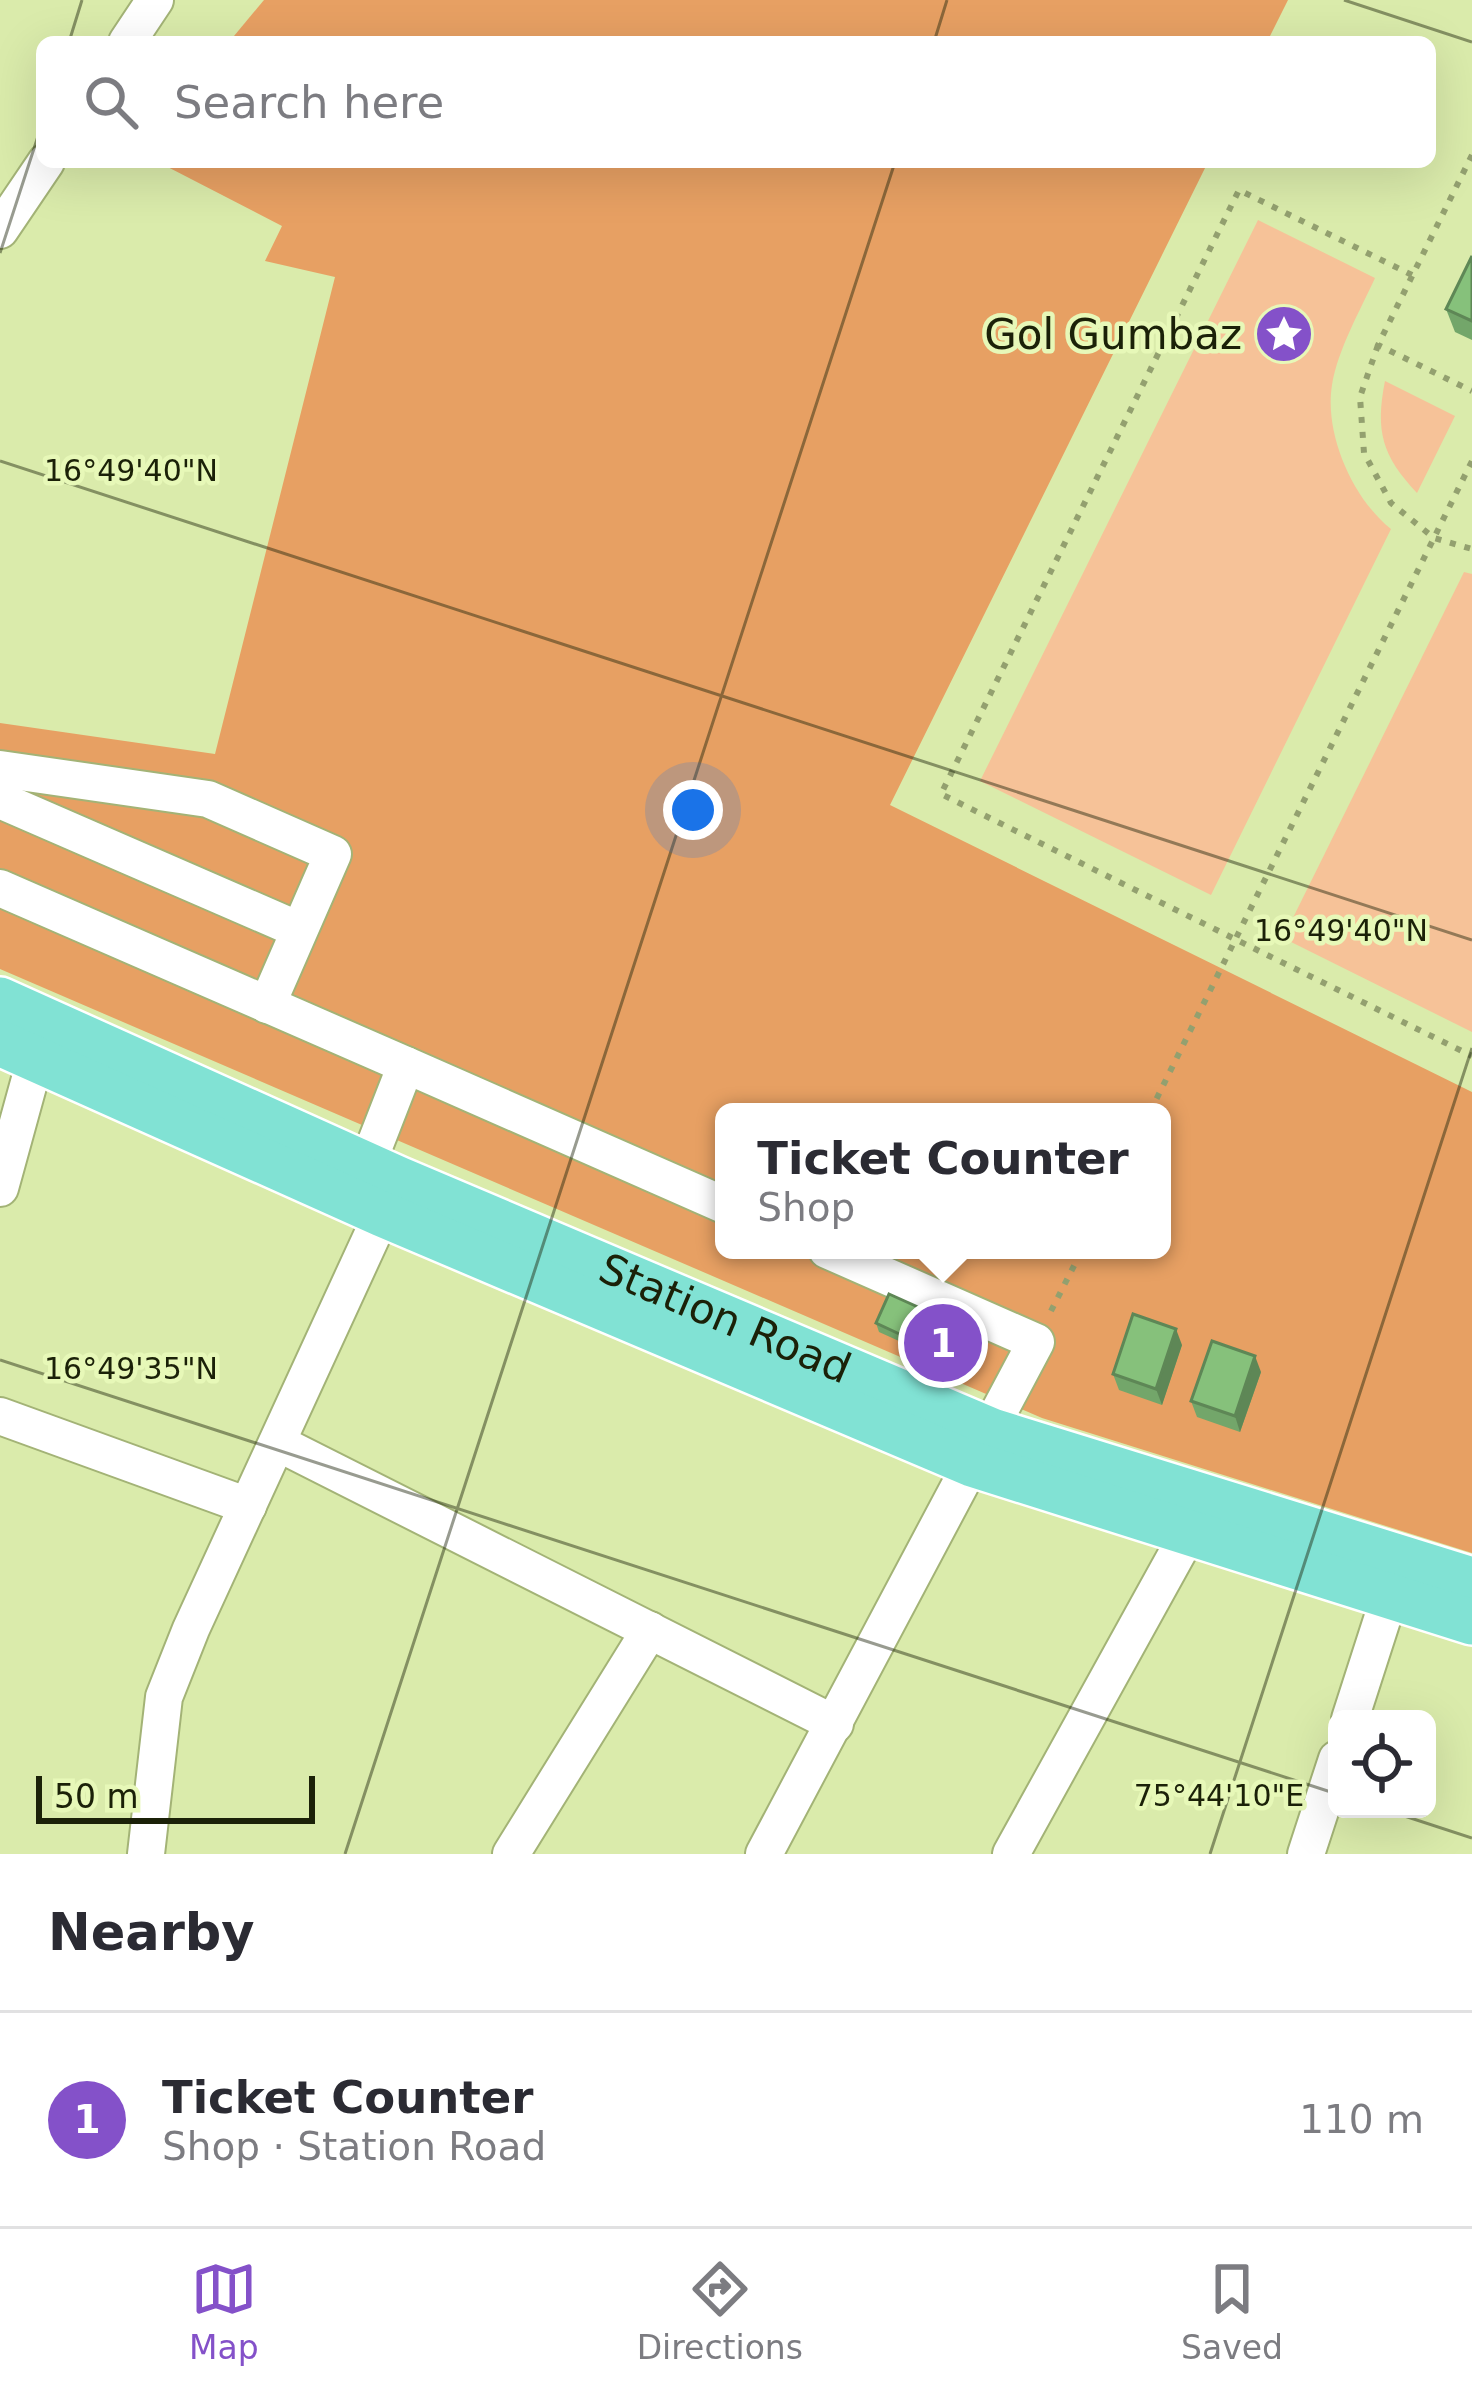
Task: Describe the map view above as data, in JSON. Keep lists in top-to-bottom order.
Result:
{
  "streets": {
    "main road": ["Station Road"]
  },
  "places": {
    "place": ["Gol Gumbaz"]
  },
  "scale_bar": "50 m",
  "page": {
    "search": "Search here",
    "popup": ["Ticket Counter", "Shop"],
    "pins": "1",
    "scale": "50 m",
    "heading": "Nearby",
    "list": [
      {
        "mark": "1",
        "name": "Ticket Counter",
        "note": "Shop · Station Road",
        "value": "110 m"
      }
    ],
    "nav": ["Map", "Directions", "Saved"]
  },
  "coordinates": ["16°49'40\"N", "16°49'35\"N", "75°44'10\"E"]
}
